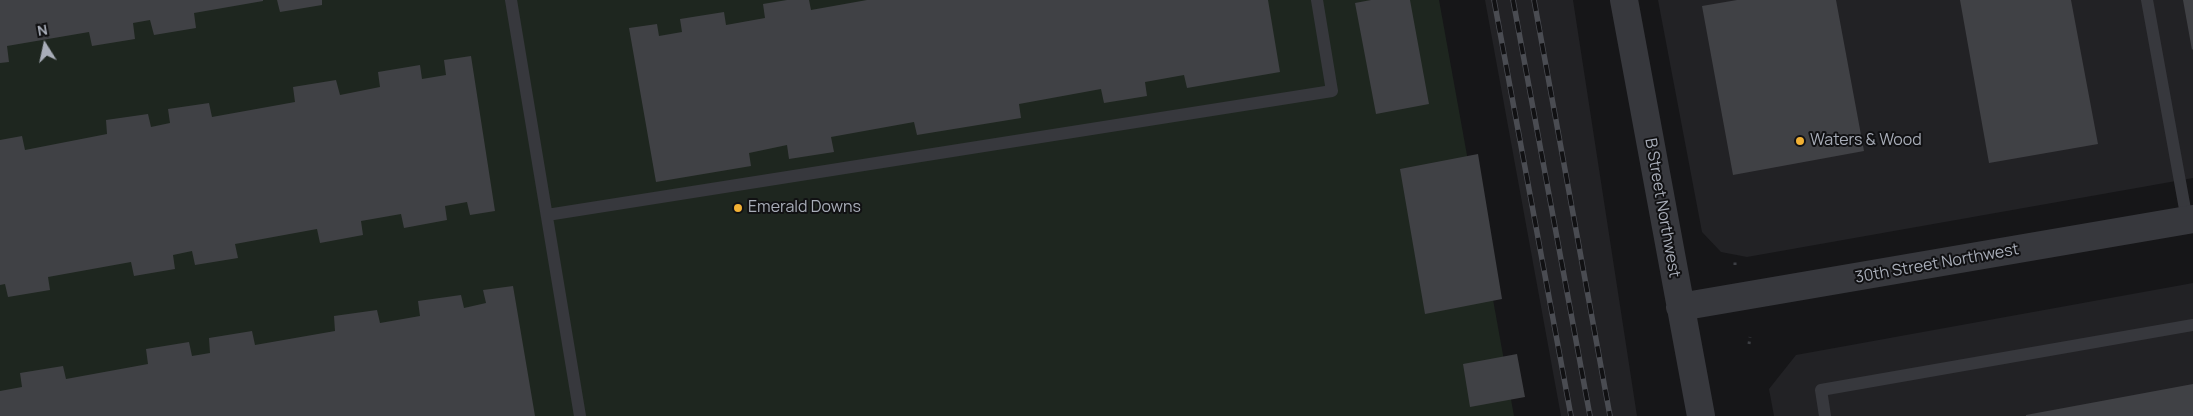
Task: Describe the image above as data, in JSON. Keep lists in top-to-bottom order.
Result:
{
  "streets": {
    "street": ["B Street Northwest", "30th Street Northwest"]
  },
  "crossings": [
    ["B Street Northwest", "30th Street Northwest"]
  ],
  "places": ["Waters & Wood", "Emerald Downs"],
  "north": "top"
}
